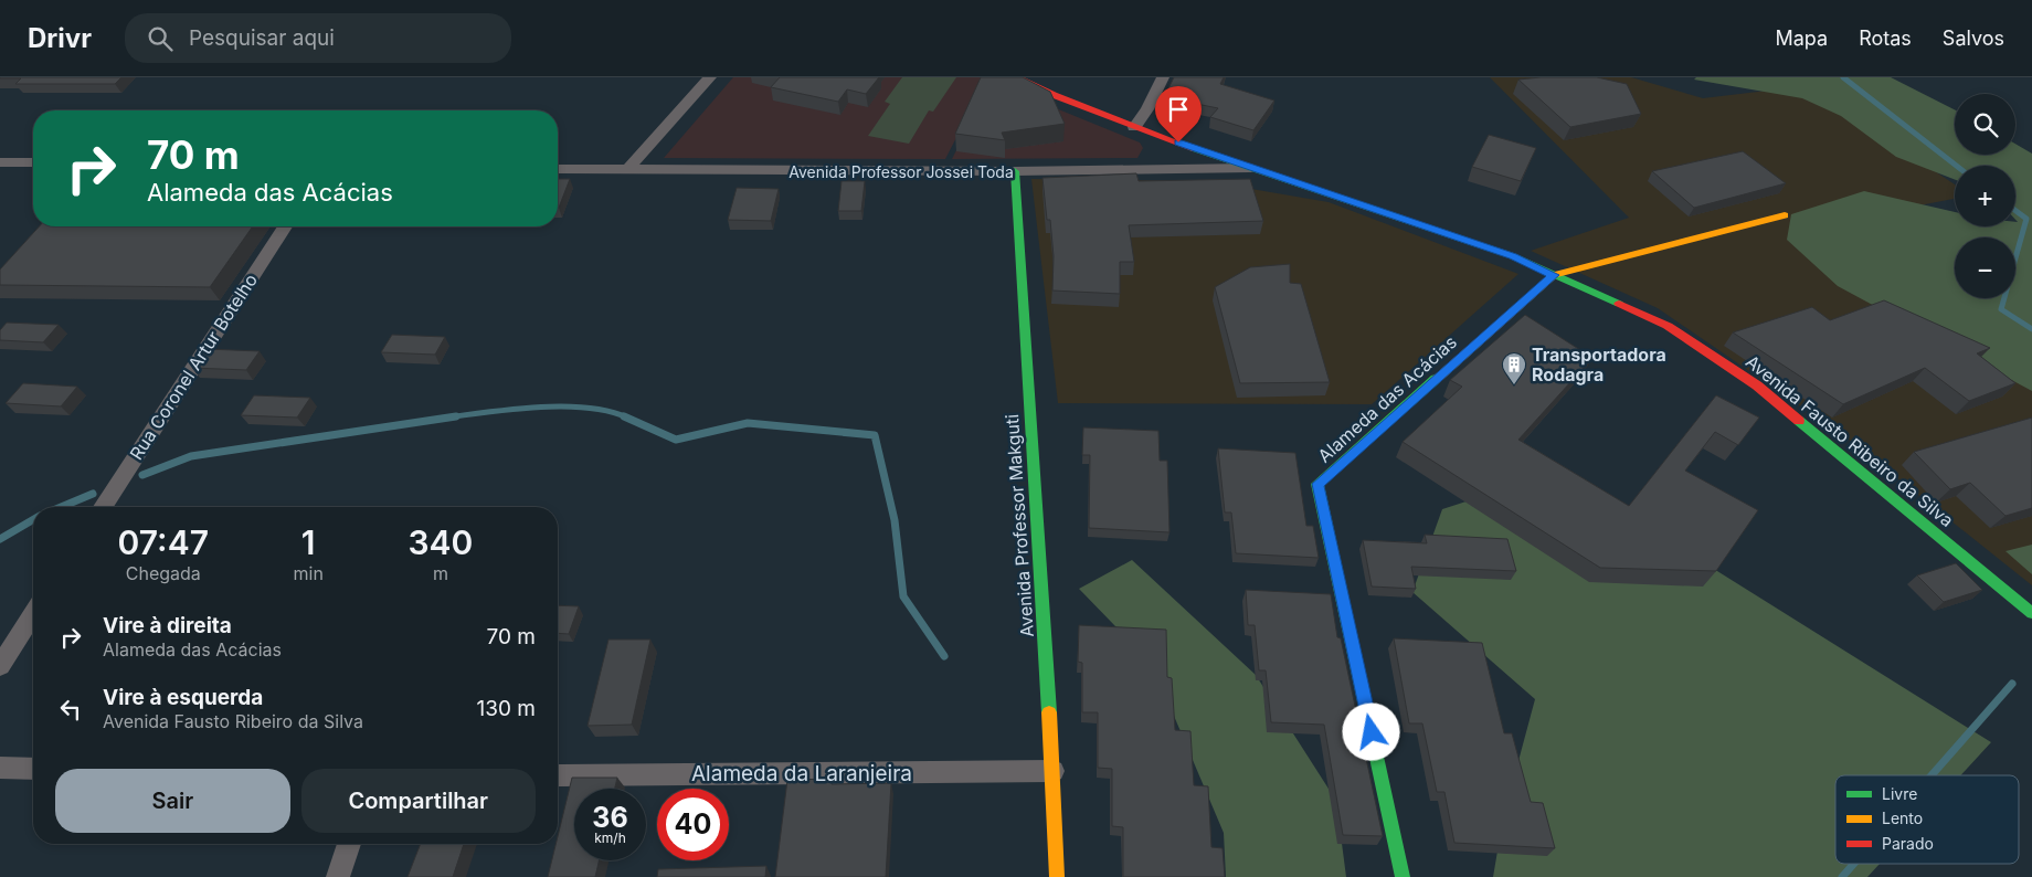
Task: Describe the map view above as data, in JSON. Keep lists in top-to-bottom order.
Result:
{
  "streets": {
    "street": [
      "Avenida Professor Jossei Toda",
      "Rua Coronel Artur Botelho",
      "Alameda das Acácias",
      "Avenida Fausto Ribeiro da Silva",
      "Avenida Professor Makguti",
      "Alameda da Laranjeira"
    ]
  },
  "crossings": [
    ["Avenida Professor Jossei Toda", "Avenida Fausto Ribeiro da Silva"],
    ["Avenida Professor Jossei Toda", "Avenida Professor Makguti"],
    ["Alameda das Acácias", "Avenida Fausto Ribeiro da Silva"],
    ["Avenida Professor Makguti", "Alameda da Laranjeira"]
  ],
  "places": {
    "building": ["Transportadora Rodagra"]
  },
  "legend": ["Livre", "Lento", "Parado"],
  "page": {
    "header": "Drivr",
    "search": "Pesquisar aqui",
    "nav": ["Mapa", "Rotas", "Salvos"],
    "map_buttons": ["+", "−"],
    "turn": ["70 m", "Alameda das Acácias"],
    "eta": [
      "07:47",
      "Chegada",
      "1",
      "min",
      "340",
      "m"
    ],
    "list": [
      {
        "name": "Vire à direita",
        "note": "Alameda das Acácias",
        "value": "70 m"
      },
      {
        "name": "Vire à esquerda",
        "note": "Avenida Fausto Ribeiro da Silva",
        "value": "130 m"
      }
    ],
    "buttons": ["Sair", "Compartilhar"],
    "speed": "36 km/h",
    "limit": "40"
  }
}
